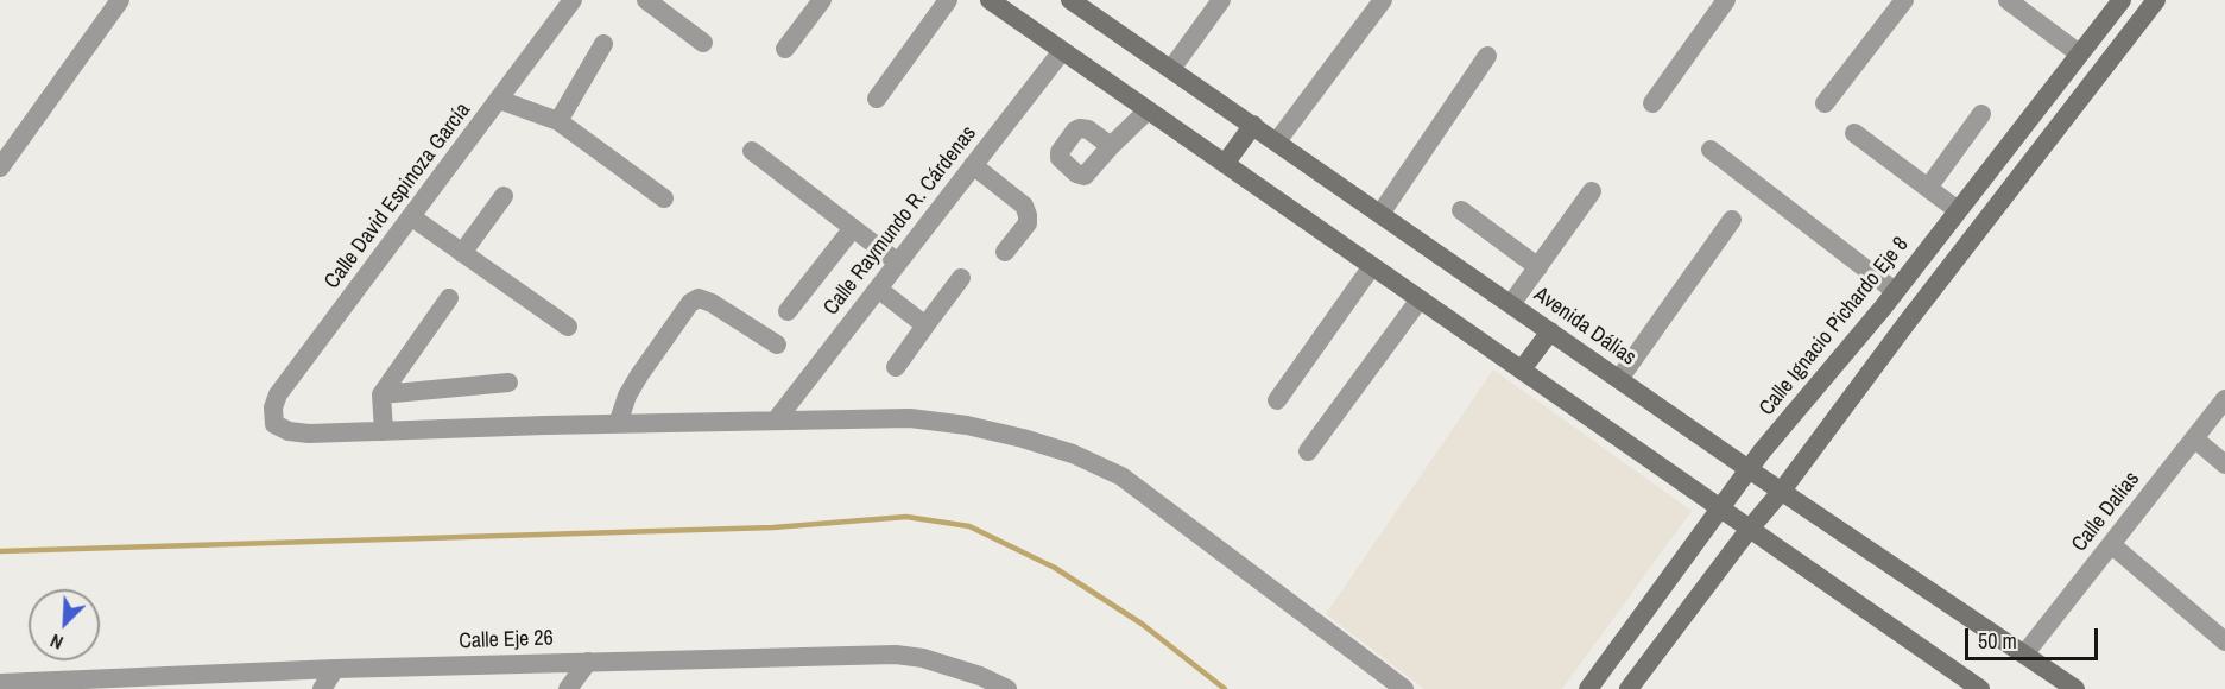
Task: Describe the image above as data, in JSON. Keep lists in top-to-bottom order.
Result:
{
  "streets": {
    "main road": ["Avenida Dálias", "Calle Ignacio Pichardo Eje 8"],
    "street": [
      "Calle David Espinoza García",
      "Calle Raymundo R. Cárdenas",
      "Calle Dalias",
      "Calle Eje 26"
    ]
  },
  "crossings": [
    ["Avenida Dálias", "Calle Ignacio Pichardo Eje 8"],
    ["Avenida Dálias", "Calle Dalias"]
  ],
  "scale_bar": "50 m",
  "north": "bottom left"
}
